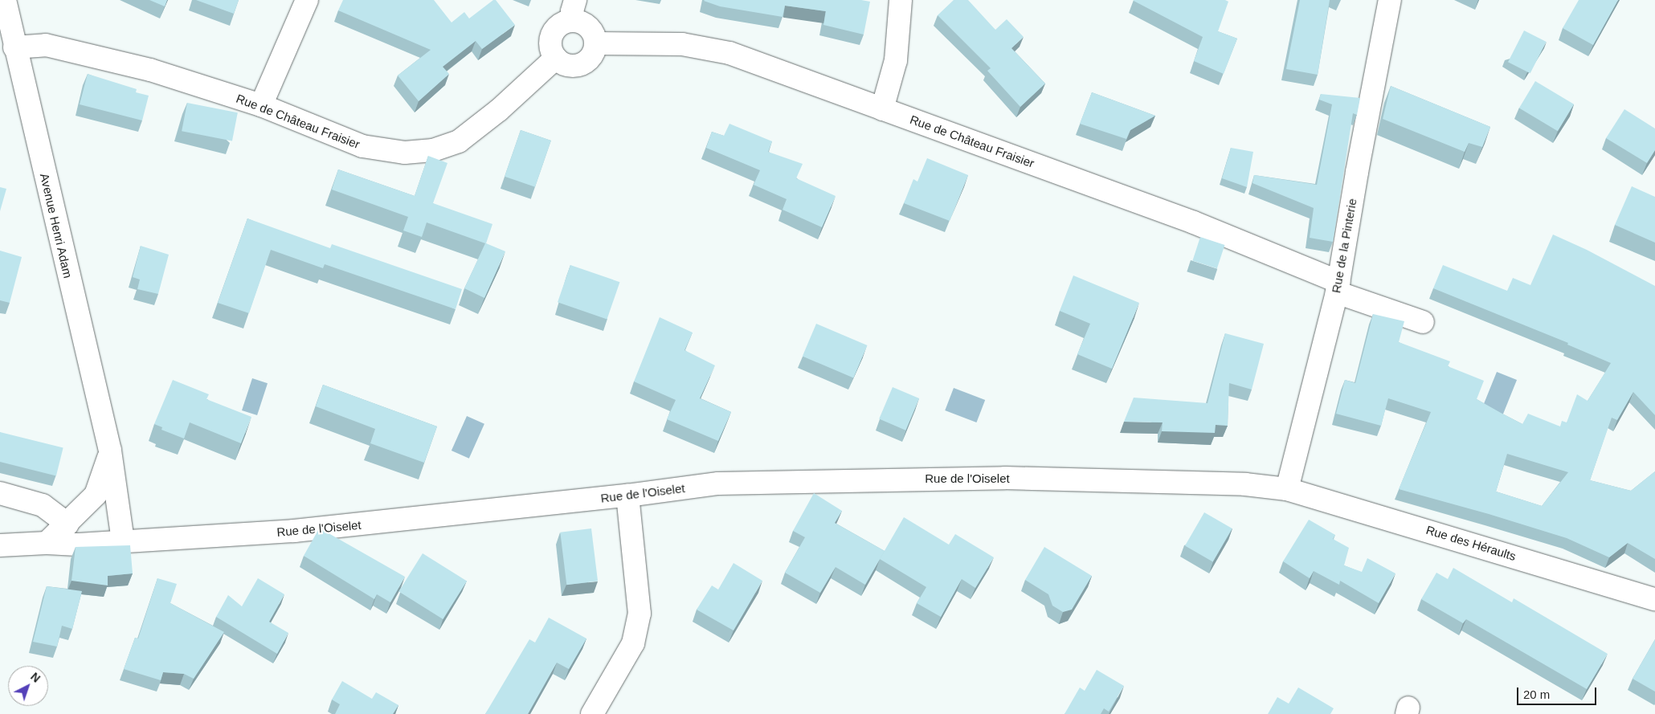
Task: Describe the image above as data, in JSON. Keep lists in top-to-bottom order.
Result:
{
  "streets": {
    "street": [
      "Rue de Château Fraisier",
      "Avenue Henri Adam",
      "Rue de la Pinterie",
      "Rue de l'Oiselet",
      "Rue des Héraults"
    ]
  },
  "crossings": [
    ["Rue de Château Fraisier", "Avenue Henri Adam"],
    ["Rue de Château Fraisier", "Rue de la Pinterie"],
    ["Avenue Henri Adam", "Rue de l'Oiselet"],
    ["Rue de la Pinterie", "Rue de l'Oiselet"],
    ["Rue de la Pinterie", "Rue des Héraults"],
    ["Rue de l'Oiselet", "Rue des Héraults"]
  ],
  "scale_bar": "20 m",
  "north": "top right"
}
